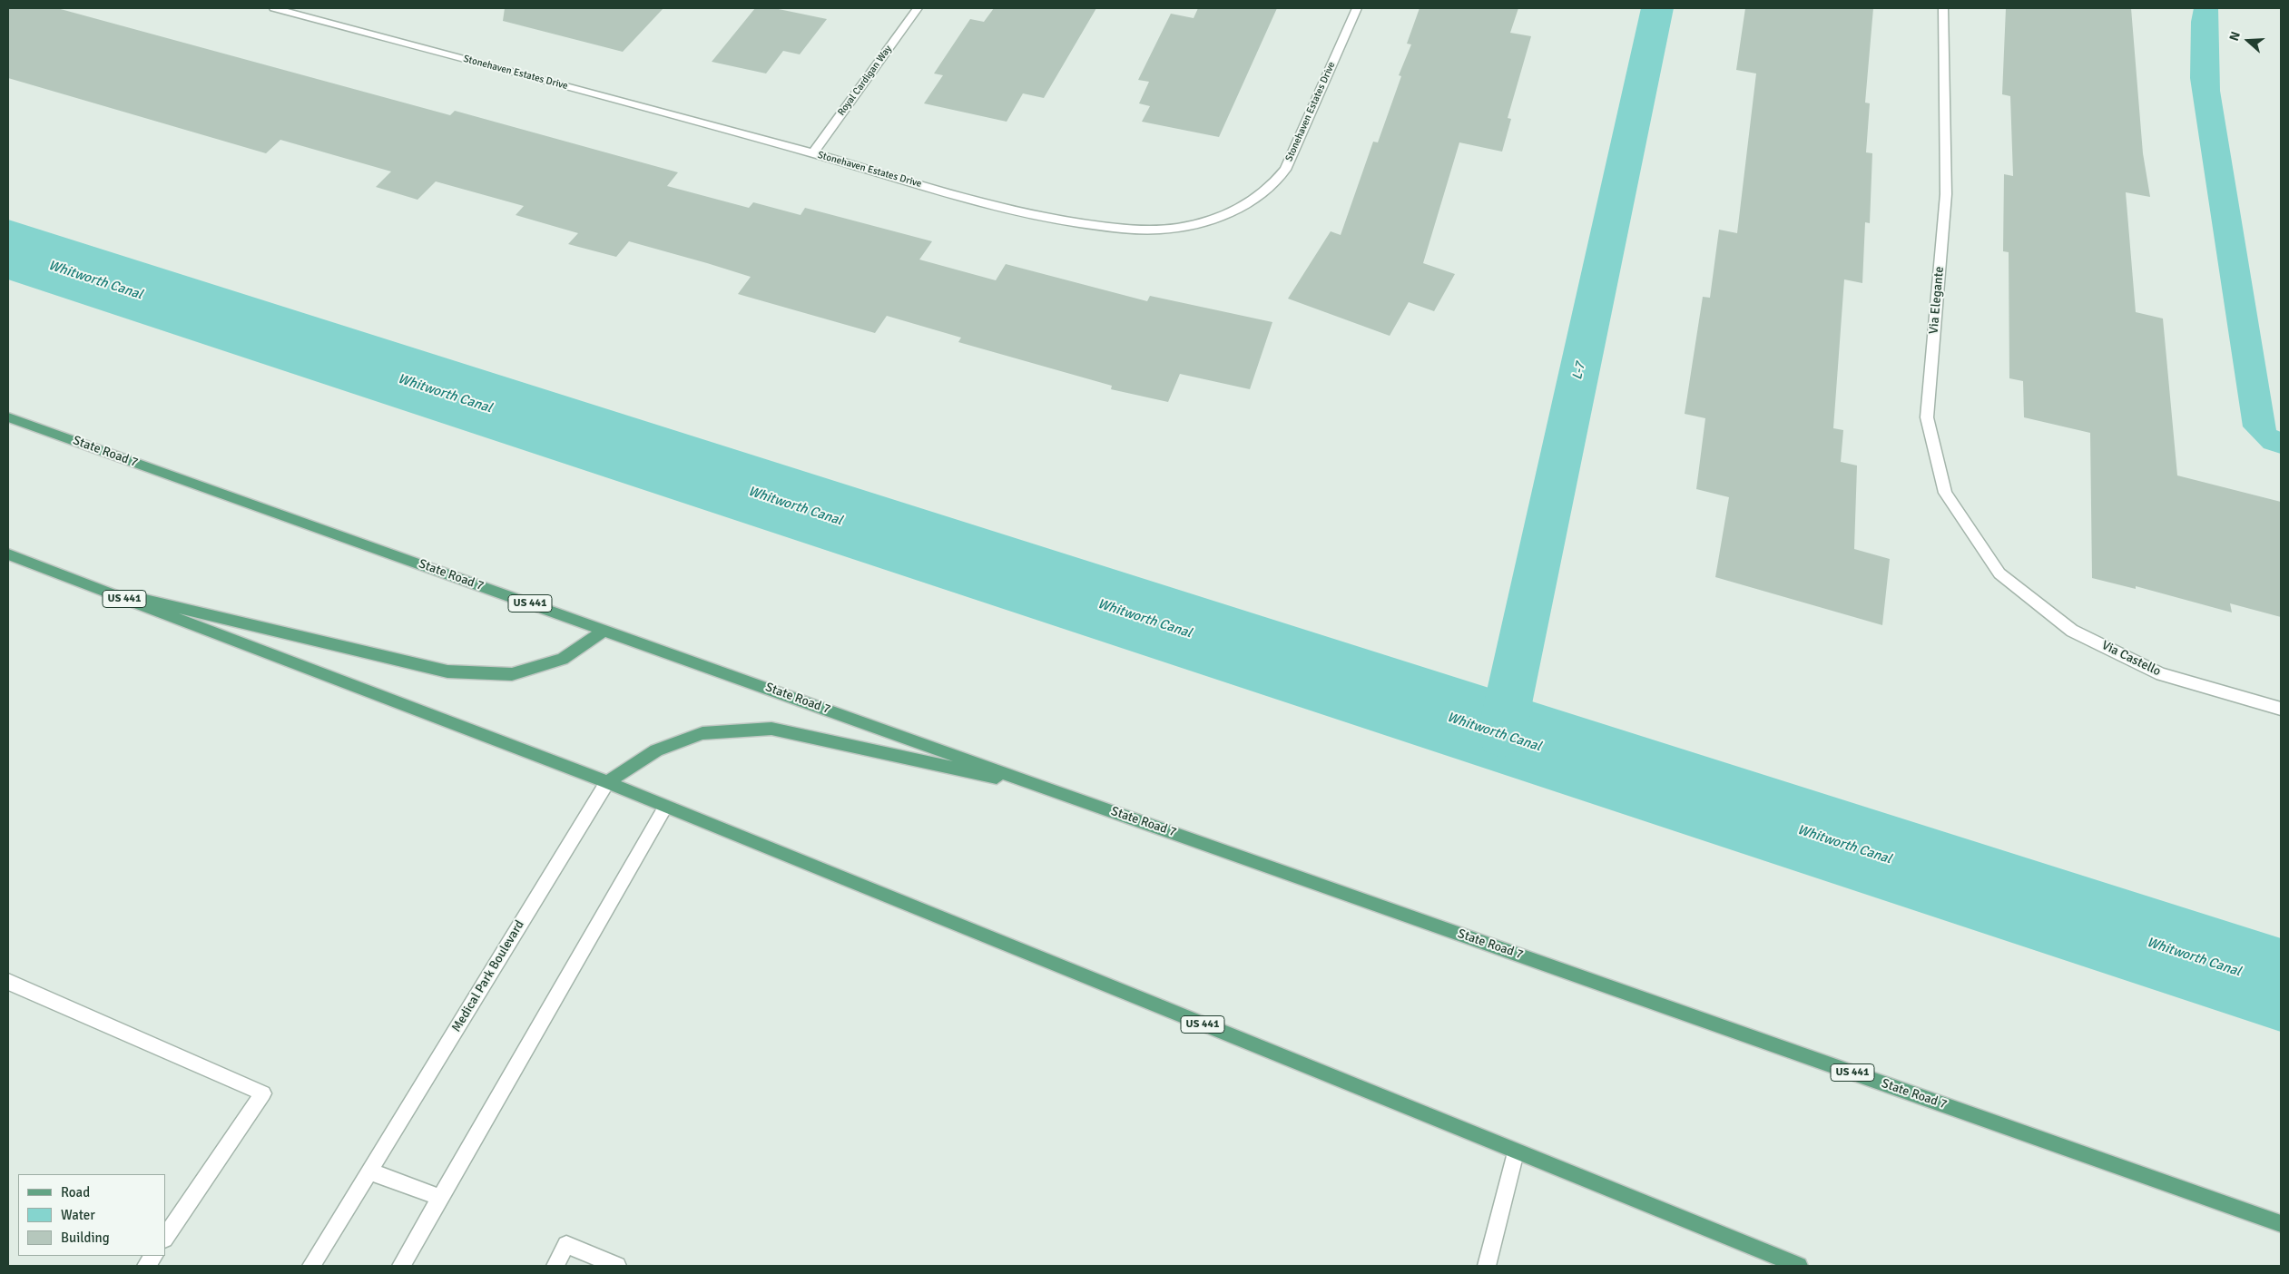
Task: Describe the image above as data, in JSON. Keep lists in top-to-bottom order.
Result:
{
  "streets": {
    "main road": ["State Road 7", "US 441"],
    "street": [
      "Stonehaven Estates Drive",
      "Royal Cardigan Way",
      "Via Elegante",
      "Via Castello",
      "Medical Park Boulevard"
    ]
  },
  "crossings": [
    ["Stonehaven Estates Drive", "Royal Cardigan Way"],
    ["Via Elegante", "Via Castello"],
    ["US 441", "Medical Park Boulevard"]
  ],
  "water": ["Whitworth Canal", "L-7"],
  "legend": ["Road", "Water", "Building"],
  "north": "left"
}
